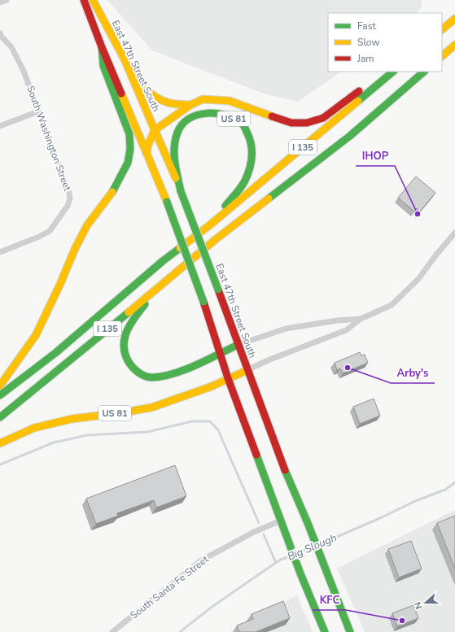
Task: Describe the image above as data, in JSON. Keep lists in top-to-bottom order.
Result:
{
  "streets": {
    "main road": ["East 47th Street South", "US 81", "I 135"],
    "street": ["South Washington Street", "South Santa Fe Street"]
  },
  "crossings": [
    ["East 47th Street South", "US 81"],
    ["US 81", "I 135"]
  ],
  "water": ["Big Slough"],
  "places": ["IHOP", "Arby's", "KFC"],
  "legend": ["Fast", "Slow", "Jam"],
  "north": "left"
}
